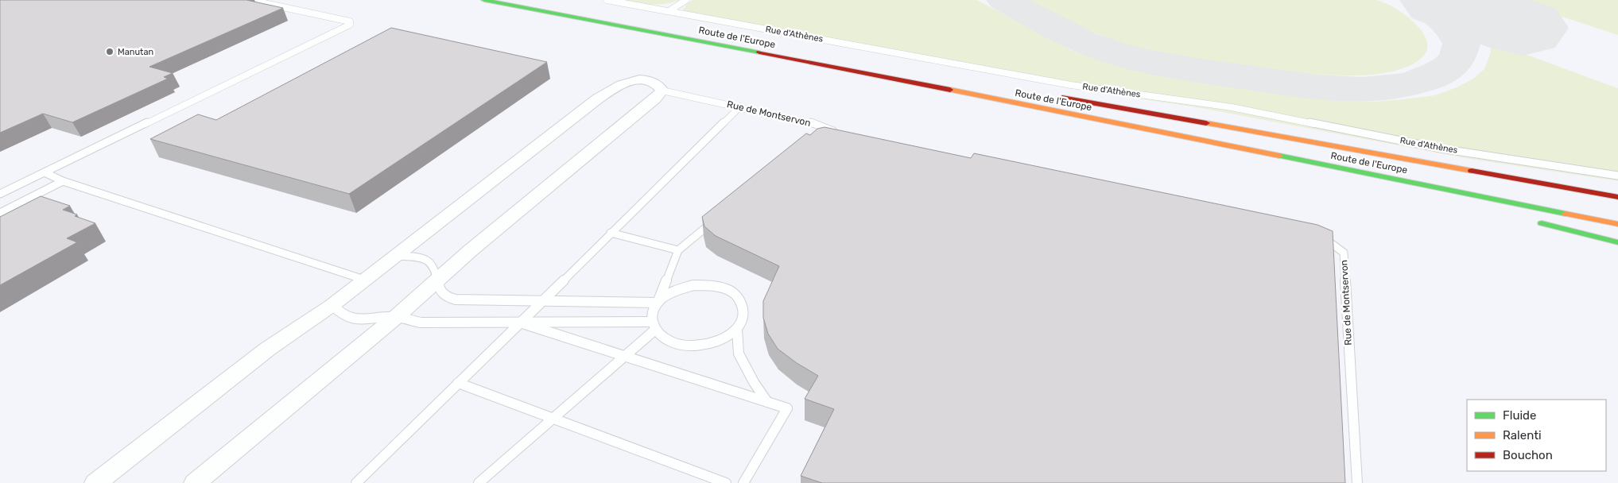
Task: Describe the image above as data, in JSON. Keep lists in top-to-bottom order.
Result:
{
  "streets": {
    "main road": ["Route de l'Europe"],
    "lane": ["Rue d'Athènes", "Rue de Montservon"]
  },
  "places": ["Manutan"],
  "legend": ["Fluide", "Ralenti", "Bouchon"]
}
